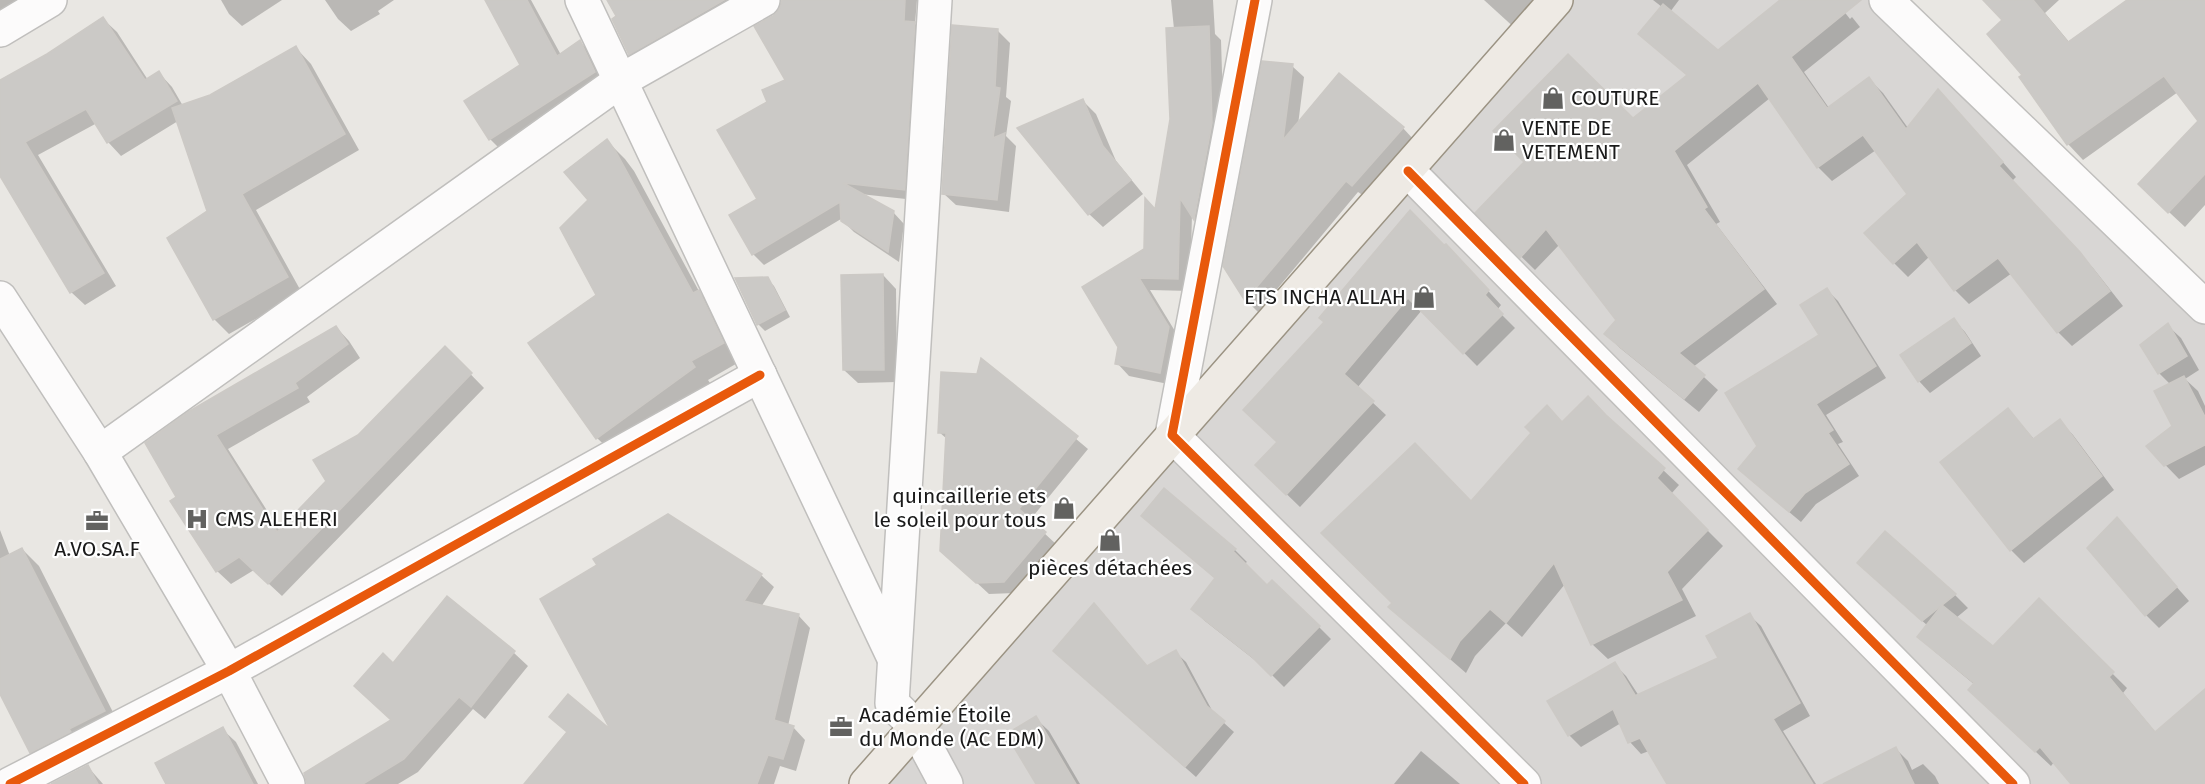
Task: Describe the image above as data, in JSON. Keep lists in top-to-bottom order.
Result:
{
  "places": {
    "shop": [
      "COUTURE",
      "VENTE DE VETEMENT",
      "ETS INCHA ALLAH",
      "quincaillerie ets le soleil pour tous",
      "pièces détachées"
    ],
    "hospital": ["CMS ALEHERI"],
    "office": ["A.VO.SA.F", "Académie Étoile du Monde (AC EDM)"]
  }
}
